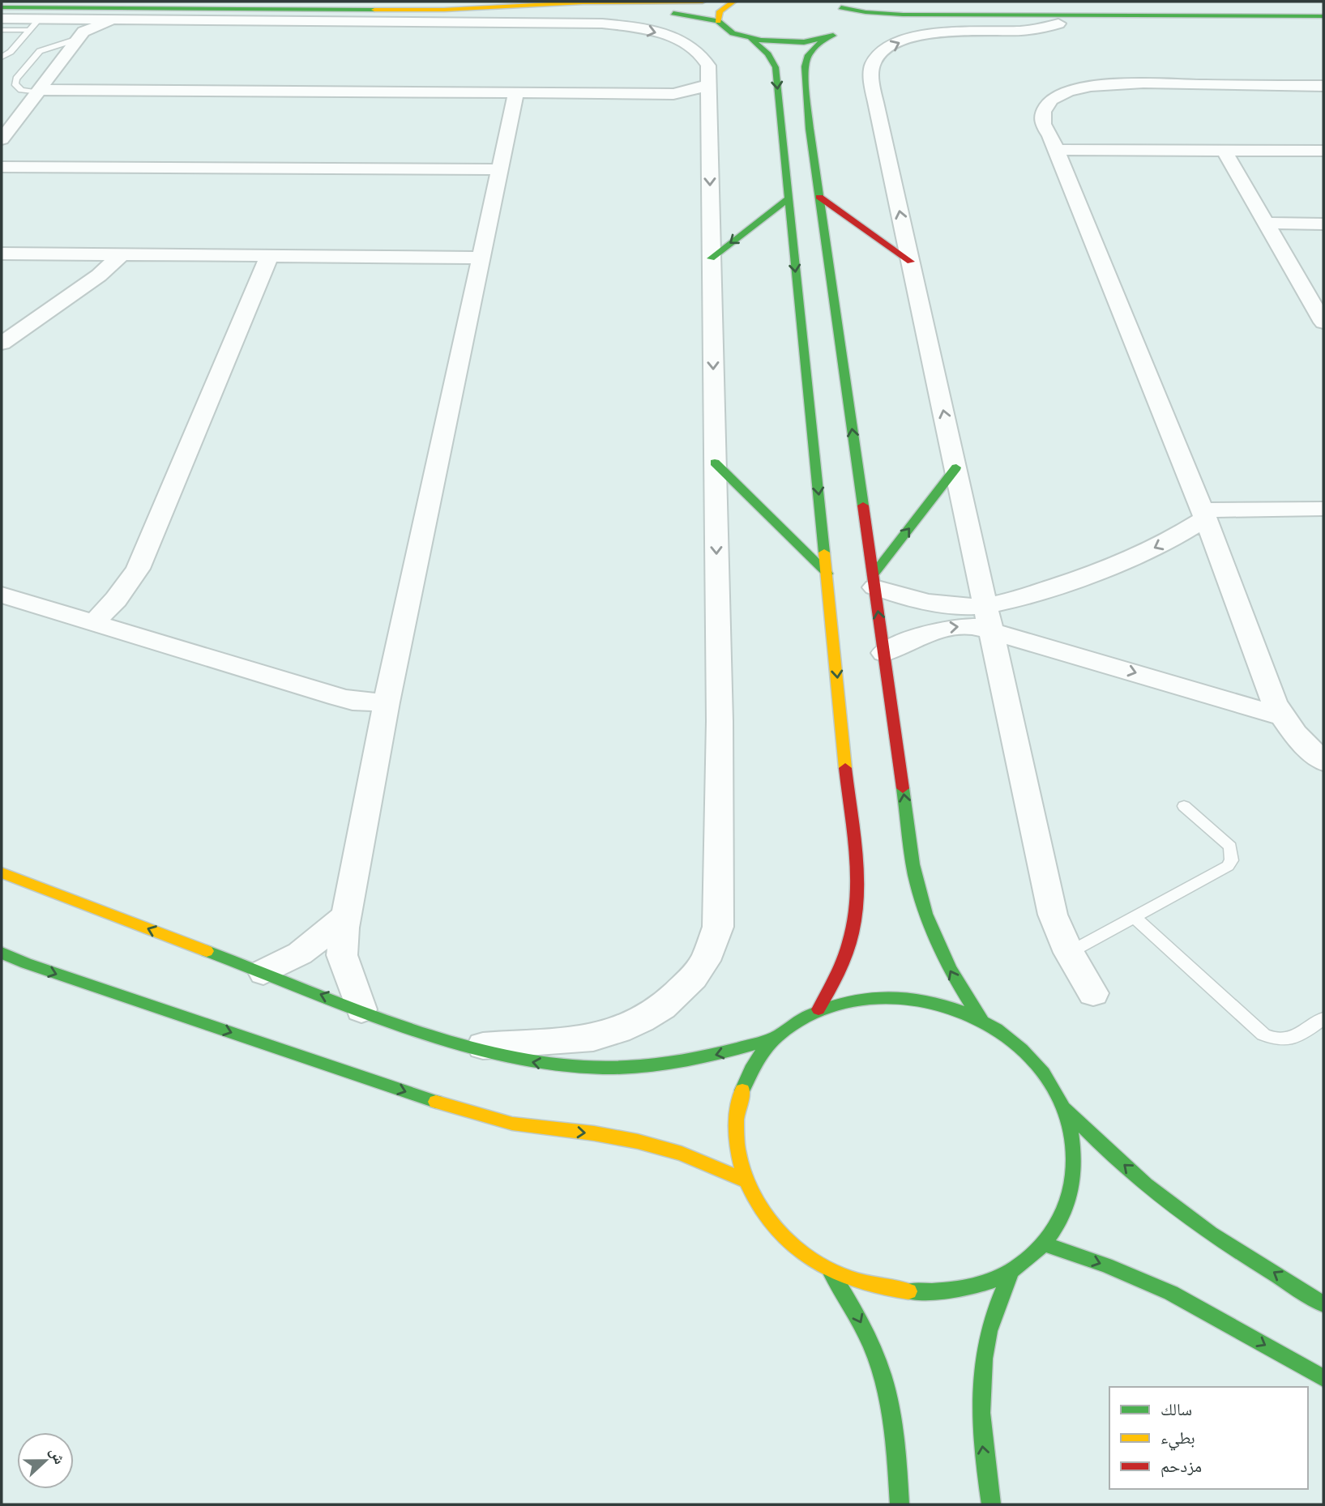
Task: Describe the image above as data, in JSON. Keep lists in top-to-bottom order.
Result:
{
  "legend": ["سالك", "بطيء", "مزدحم"],
  "north": "right"
}
